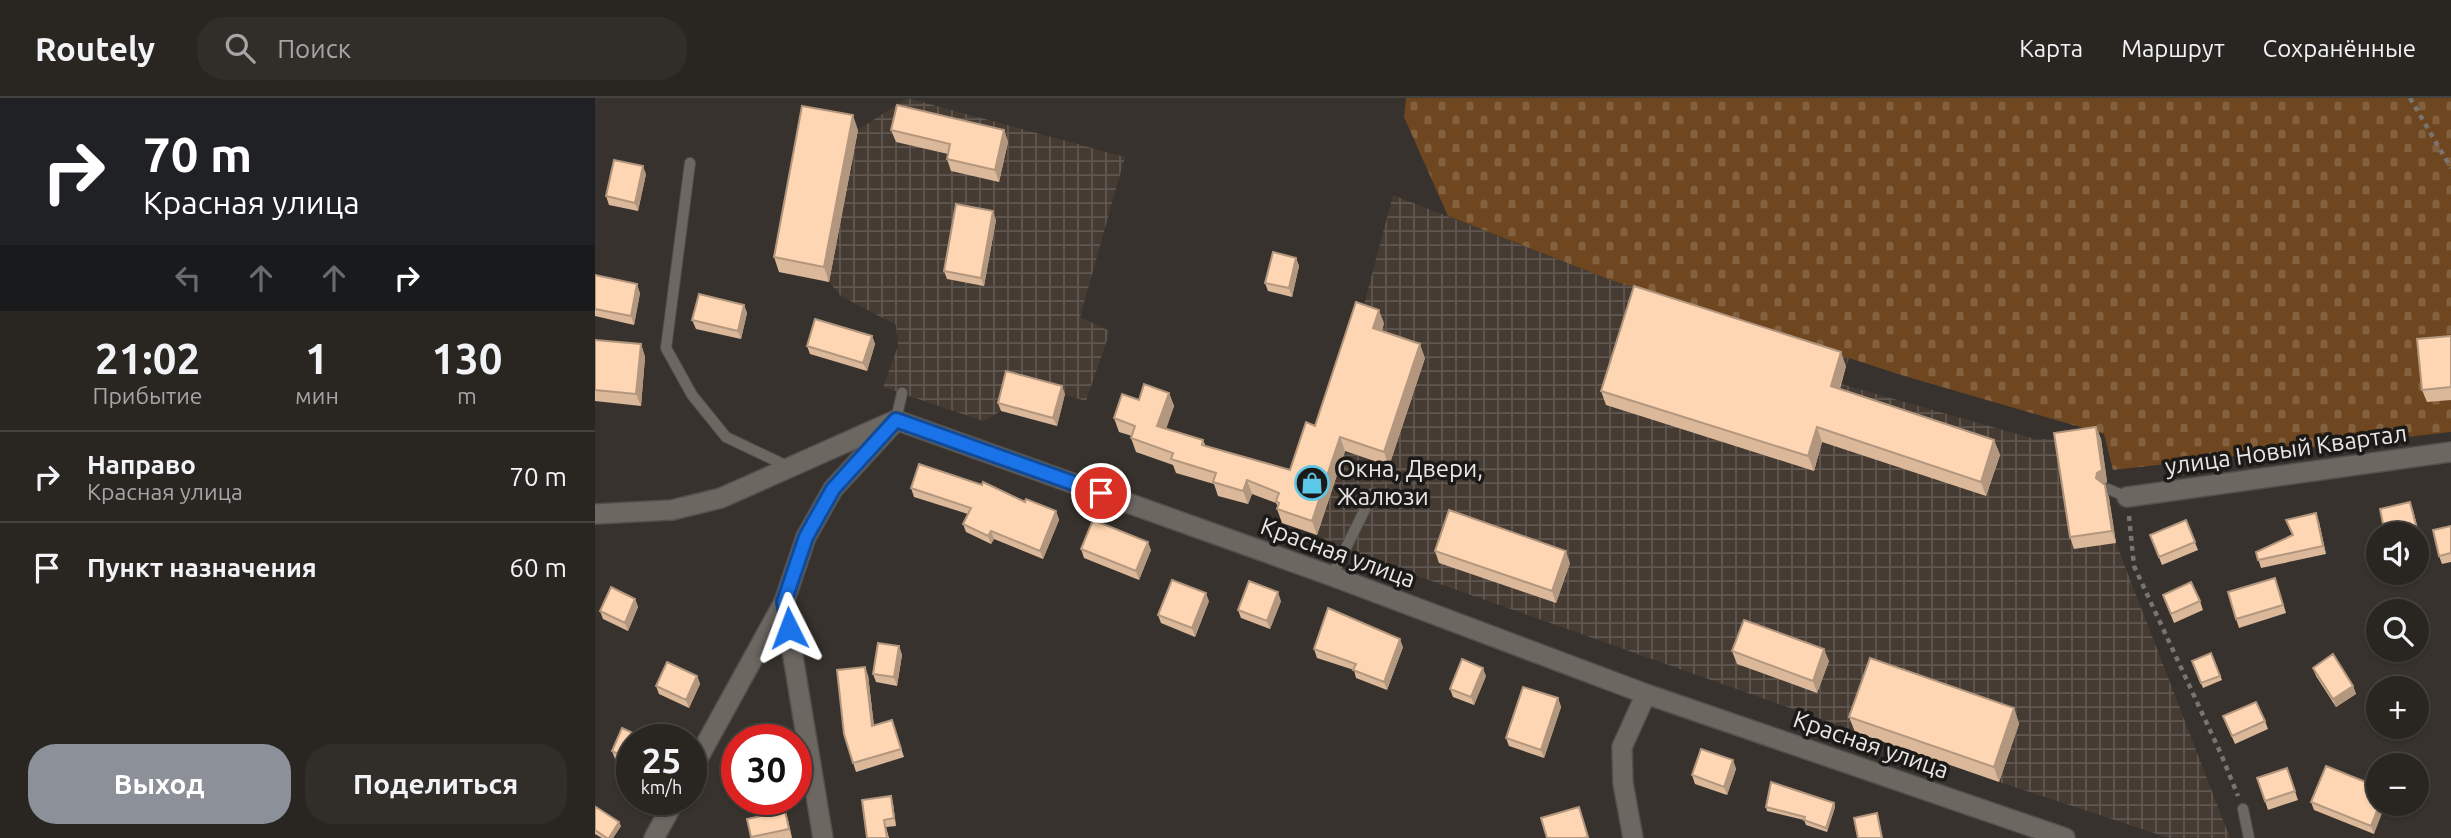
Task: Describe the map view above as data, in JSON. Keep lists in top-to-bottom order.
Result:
{
  "streets": {
    "street": ["улица Новый Квартал", "Красная улица"]
  },
  "places": {
    "shop": ["Окна, Двери, Жалюзи"]
  },
  "page": {
    "header": "Routely",
    "search": "Поиск",
    "nav": ["Карта", "Маршрут", "Сохранённые"],
    "turn": ["70 m", "Красная улица"],
    "eta": [
      "21:02",
      "Прибытие",
      "1",
      "мин",
      "130",
      "m"
    ],
    "list": [
      {
        "name": "Направо",
        "note": "Красная улица",
        "value": "70 m"
      },
      {
        "name": "Пункт назначения",
        "value": "60 m"
      }
    ],
    "map_buttons": ["+", "−"],
    "speed": "25 km/h",
    "limit": "30",
    "buttons": ["Выход", "Поделиться"]
  }
}
